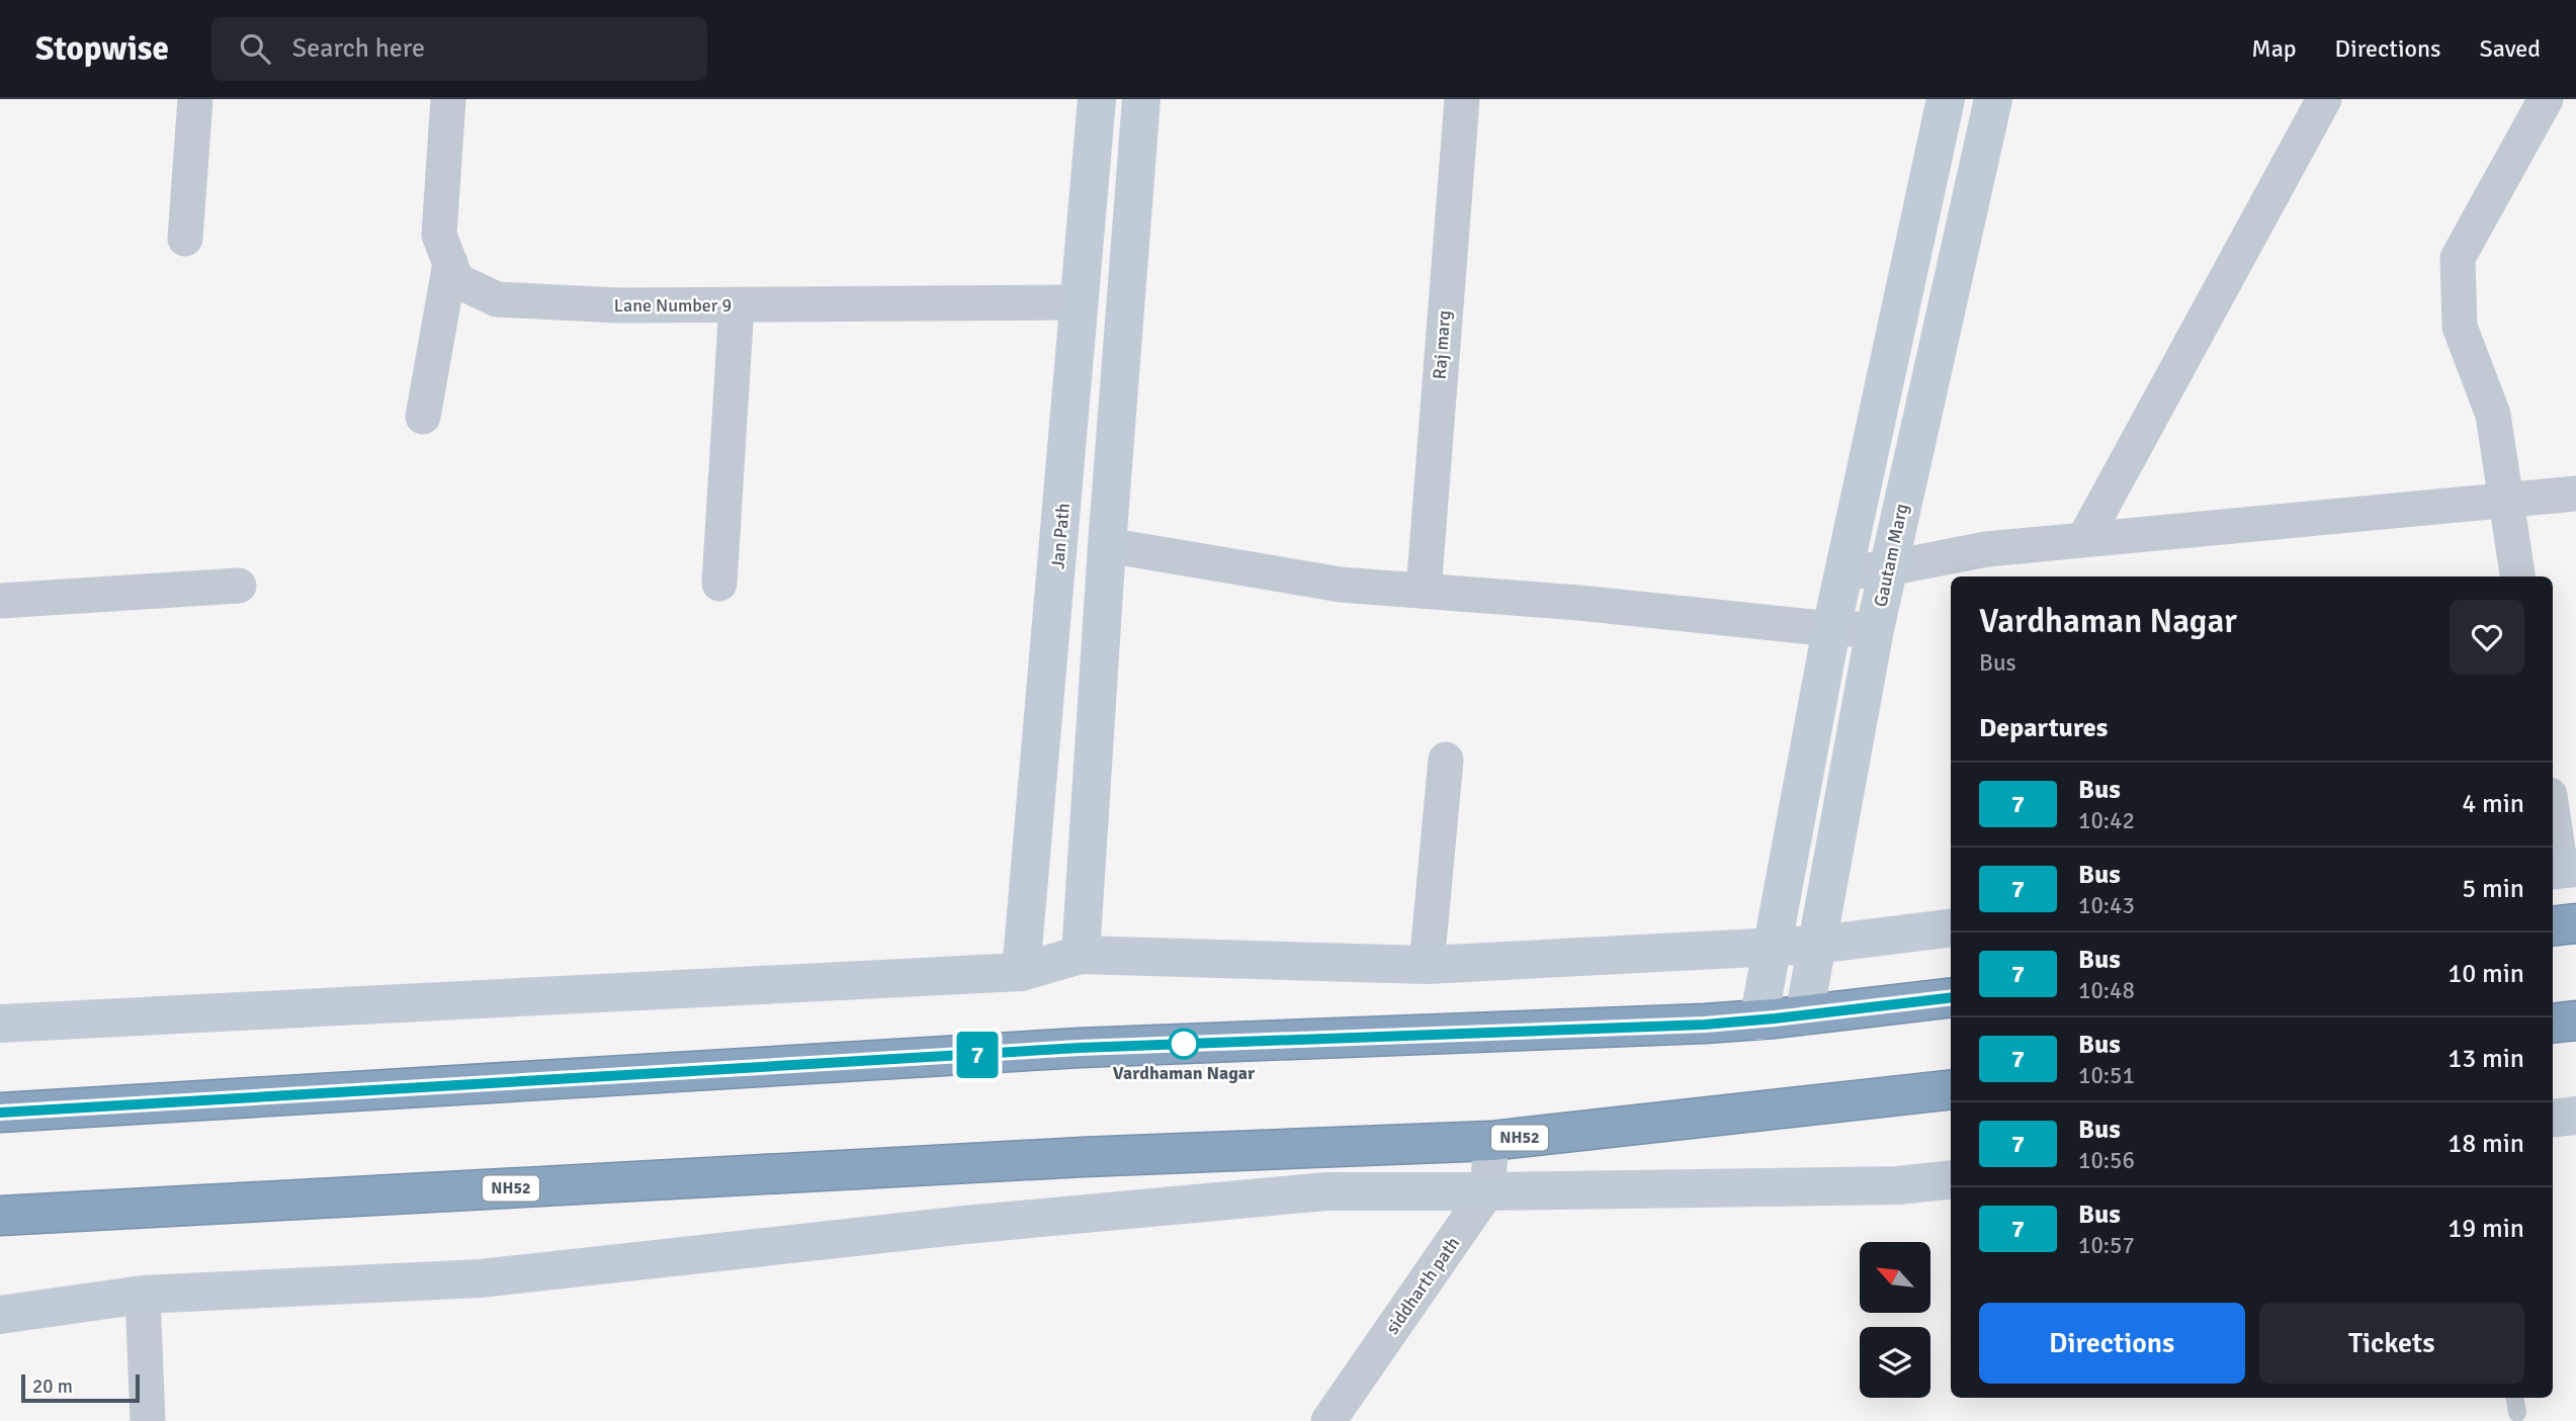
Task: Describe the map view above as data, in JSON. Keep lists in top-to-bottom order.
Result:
{
  "streets": {
    "highway": ["NH52"],
    "street": [
      "Lane Number 9",
      "Raj marg",
      "Jan Path",
      "Gautam Marg",
      "siddharth path"
    ]
  },
  "crossings": [
    ["Lane Number 9", "Jan Path"]
  ],
  "places": ["Vardhaman Nagar"],
  "lines": ["bus line 7"],
  "scale_bar": "20 m",
  "north": "top left",
  "page": {
    "header": "Stopwise",
    "search": "Search here",
    "nav": ["Map", "Directions", "Saved"],
    "on_map": "7",
    "heading": [
      ["Vardhaman Nagar", "Bus"],
      "Departures"
    ],
    "list": [
      {
        "mark": "7",
        "name": "Bus",
        "note": "10:42",
        "value": "4 min"
      },
      {
        "mark": "7",
        "name": "Bus",
        "note": "10:43",
        "value": "5 min"
      },
      {
        "mark": "7",
        "name": "Bus",
        "note": "10:48",
        "value": "10 min"
      },
      {
        "mark": "7",
        "name": "Bus",
        "note": "10:51",
        "value": "13 min"
      },
      {
        "mark": "7",
        "name": "Bus",
        "note": "10:56",
        "value": "18 min"
      },
      {
        "mark": "7",
        "name": "Bus",
        "note": "10:57",
        "value": "19 min"
      }
    ],
    "buttons": ["Directions", "Tickets"],
    "scale": "20 m"
  }
}
